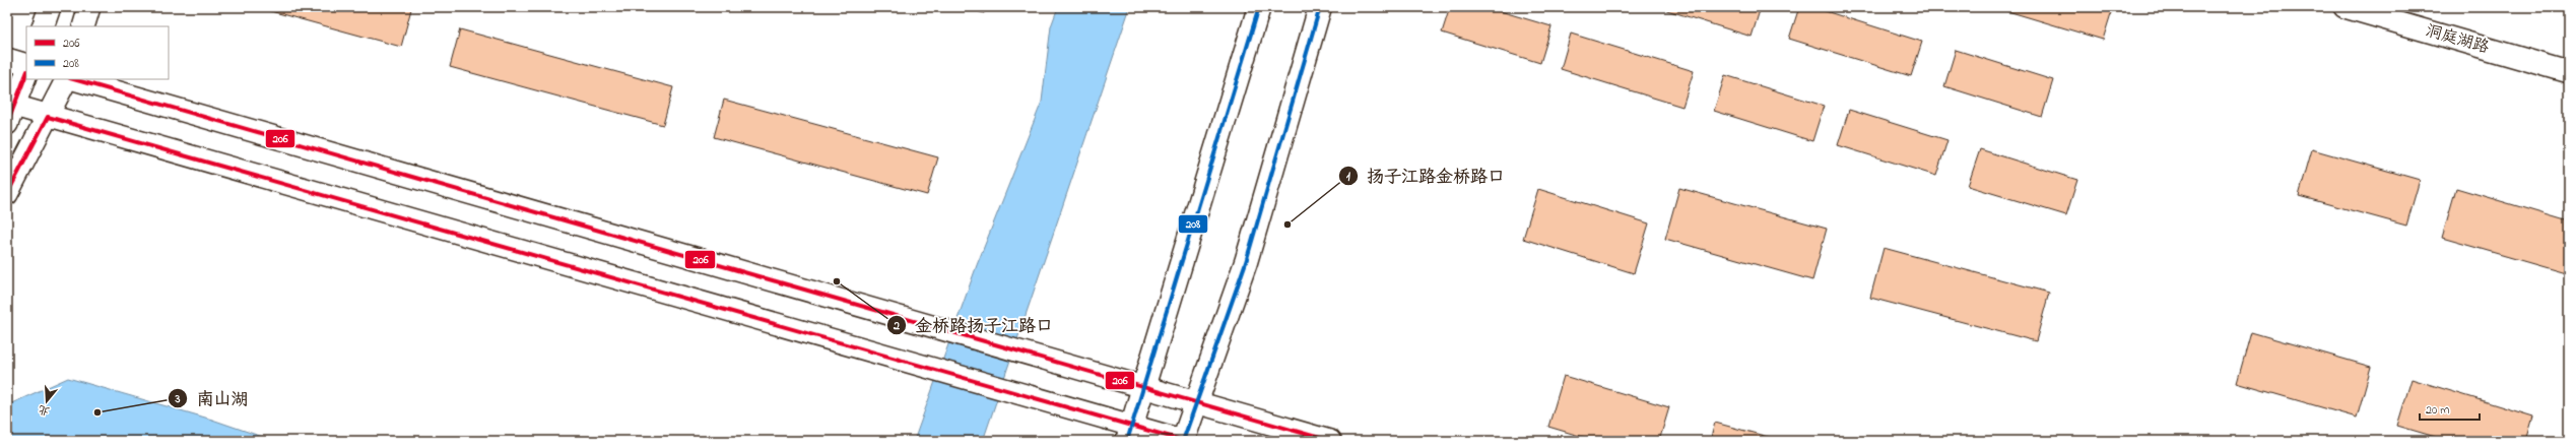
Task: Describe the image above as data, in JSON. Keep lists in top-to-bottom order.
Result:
{
  "streets": {
    "street": ["洞庭湖路"]
  },
  "places": ["扬子江路金桥路口", "金桥路扬子江路口", "南山湖"],
  "lines": ["transit line 208", "transit line 206"],
  "legend": ["206", "208"],
  "scale_bar": "20 m",
  "north": "bottom"
}
